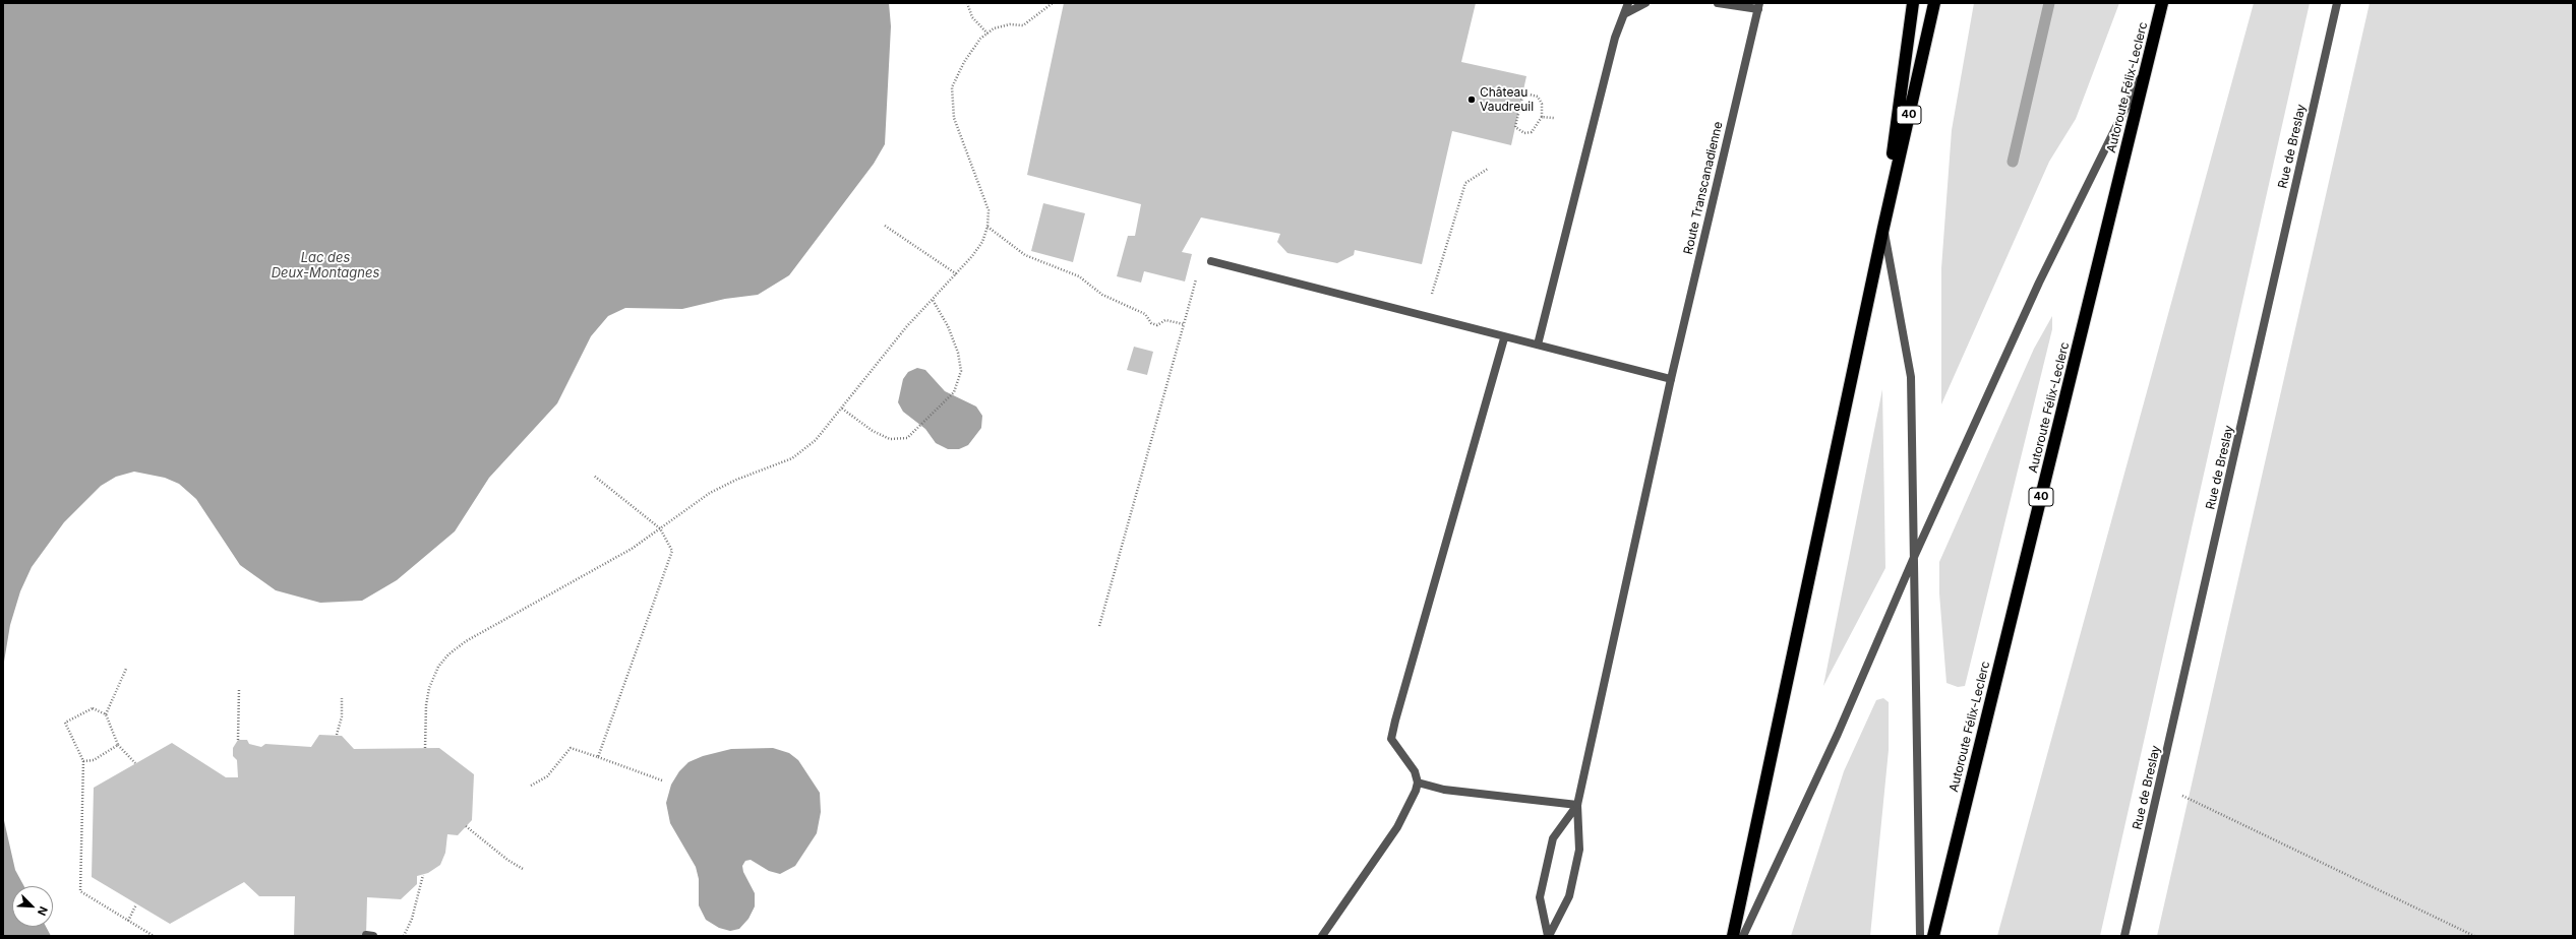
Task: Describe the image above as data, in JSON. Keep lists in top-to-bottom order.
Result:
{
  "streets": {
    "highway": ["Autoroute Félix-Leclerc", "40"],
    "street": ["Rue de Breslay", "Route Transcanadienne"]
  },
  "water": ["Lac des Deux-Montagnes"],
  "places": ["Château Vaudreuil"],
  "north": "bottom right"
}
